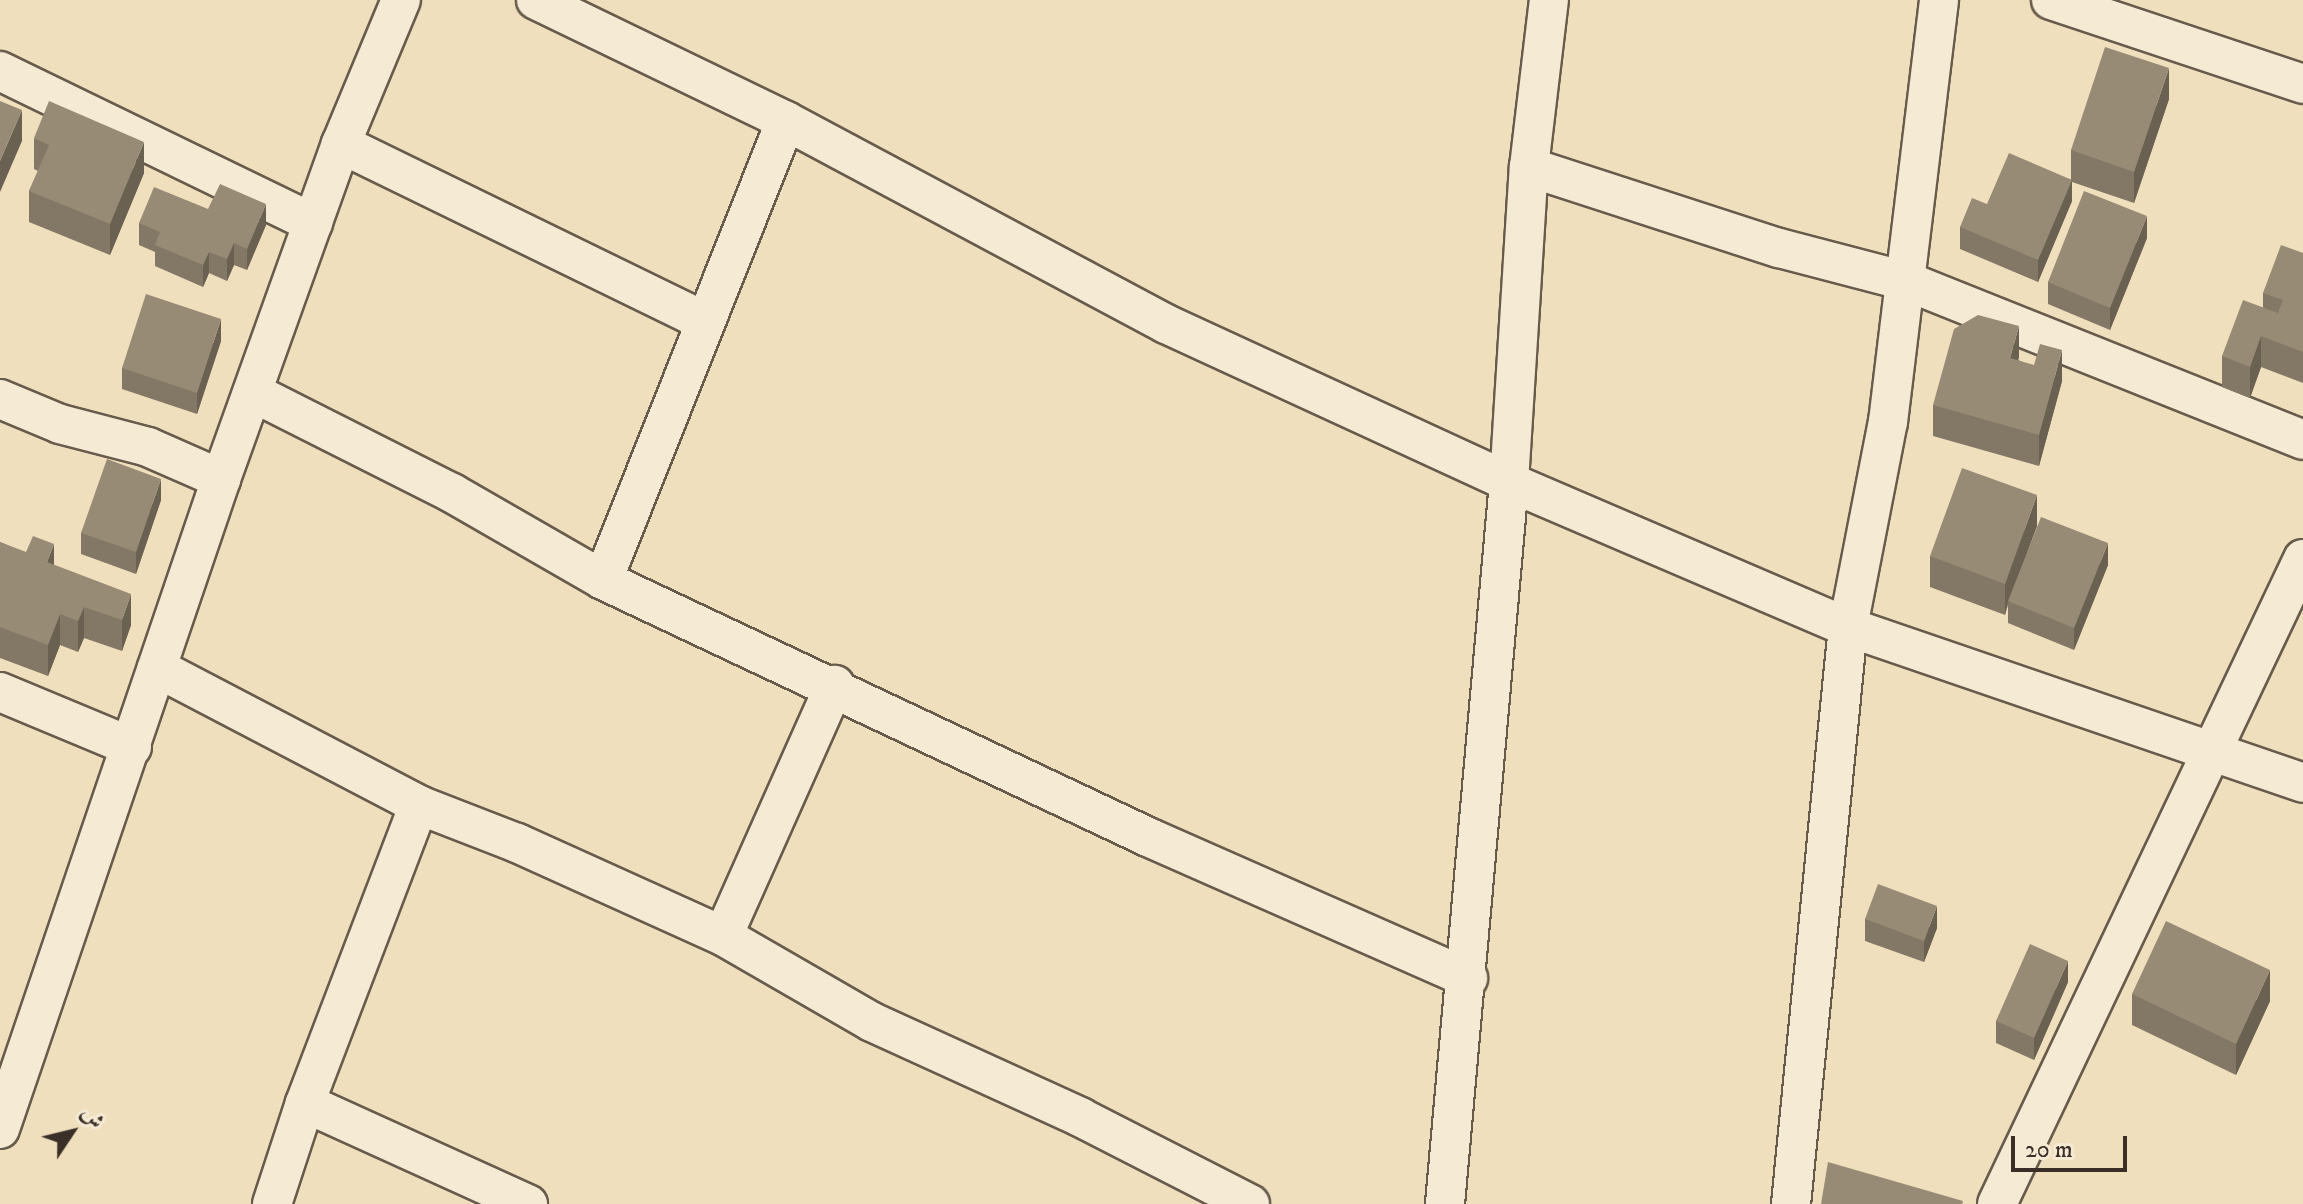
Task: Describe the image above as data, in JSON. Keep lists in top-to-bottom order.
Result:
{
  "scale_bar": "20 m",
  "north": "top right"
}
